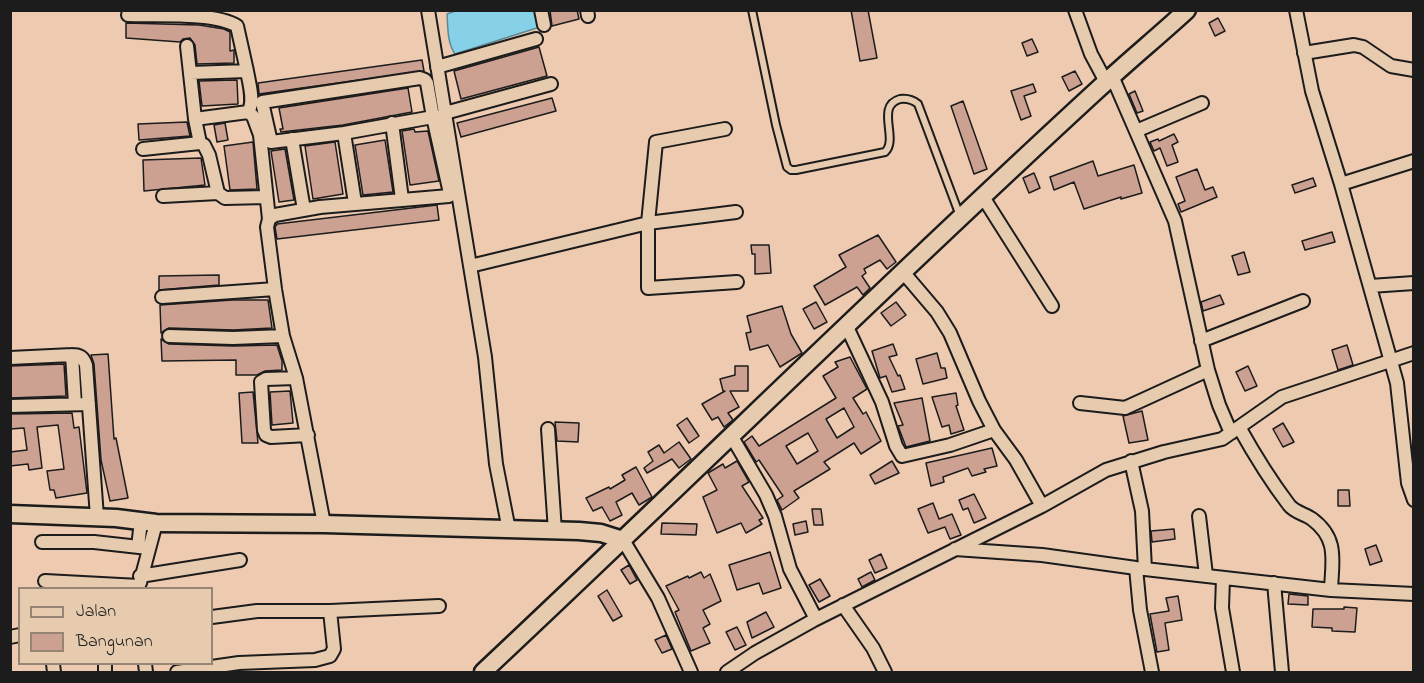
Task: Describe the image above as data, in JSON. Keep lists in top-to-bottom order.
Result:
{
  "legend": ["Jalan", "Bangunan"]
}
